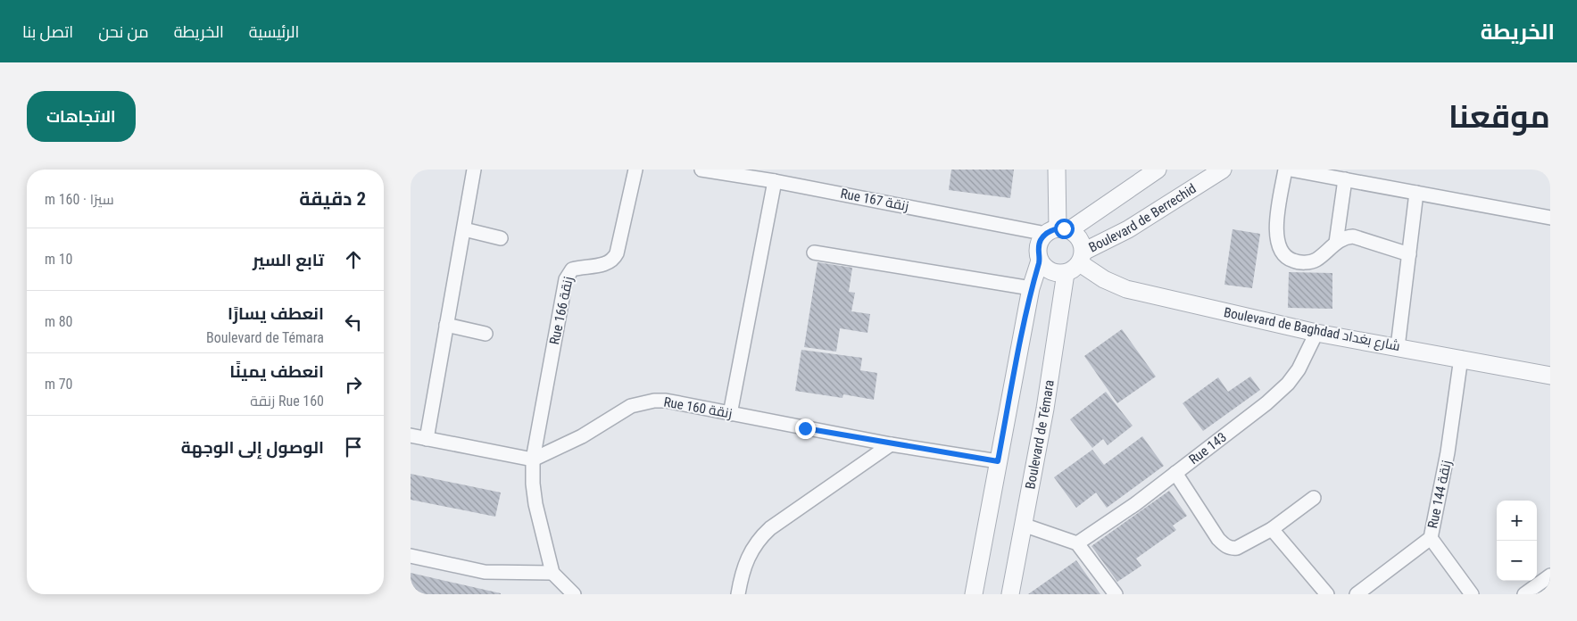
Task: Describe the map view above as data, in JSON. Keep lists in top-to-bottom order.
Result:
{
  "streets": {
    "street": [
      "Rue 167 زنقة",
      "Boulevard de Berrechid",
      "Rue 166 زنقة",
      "Boulevard de Baghdad شارع بغداد",
      "Rue 160 زنقة",
      "Boulevard de Témara",
      "Rue 143",
      "Rue 144 زنقة"
    ]
  },
  "crossings": [
    ["Rue 167 زنقة", "Boulevard de Berrechid"],
    ["Rue 167 زنقة", "Boulevard de Baghdad شارع بغداد"],
    ["Rue 167 زنقة", "Boulevard de Témara"],
    ["Boulevard de Berrechid", "Boulevard de Baghdad شارع بغداد"],
    ["Boulevard de Berrechid", "Boulevard de Témara"],
    ["Rue 166 زنقة", "Rue 160 زنقة"],
    ["Boulevard de Baghdad شارع بغداد", "Boulevard de Témara"],
    ["Boulevard de Baghdad شارع بغداد", "Rue 143"],
    ["Boulevard de Baghdad شارع بغداد", "Rue 144 زنقة"]
  ],
  "page": {
    "header": "الخريطة",
    "nav": [
      "الرئيسية",
      "الخريطة",
      "من نحن",
      "اتصل بنا"
    ],
    "title": "موقعنا",
    "buttons": "الاتجاهات",
    "heading": ["2 دقيقة", "سيرًا · 160 m"],
    "list": [
      ["تابع السير", "10 m"],
      ["انعطف يسارًا", "Boulevard de Témara", "80 m"],
      ["انعطف يمينًا", "Rue 160 زنقة", "70 m"],
      "الوصول إلى الوجهة"
    ],
    "map_buttons": ["+", "−"]
  }
}
